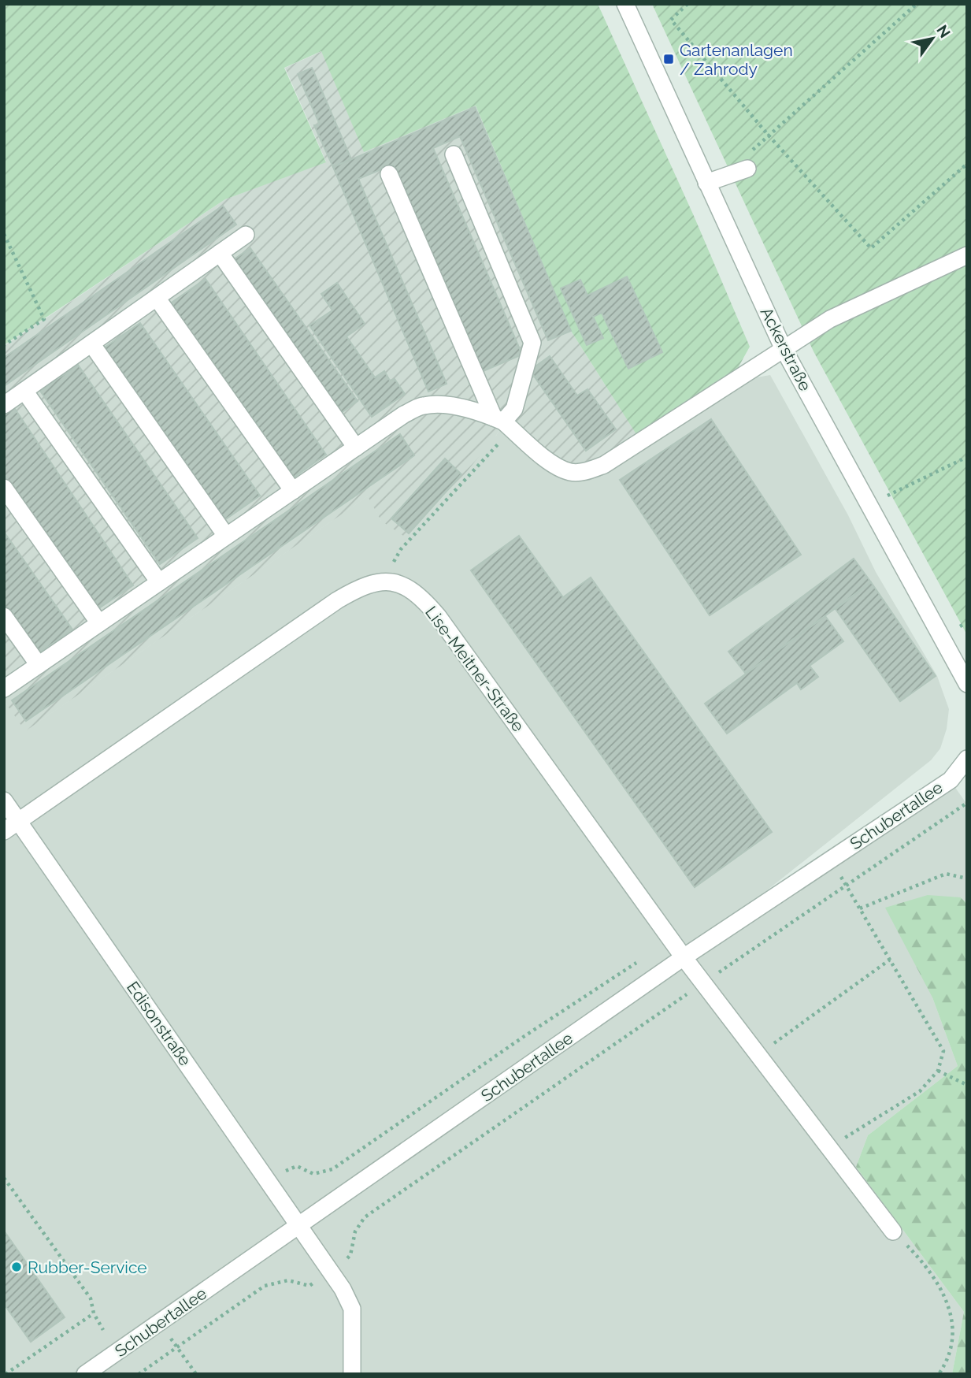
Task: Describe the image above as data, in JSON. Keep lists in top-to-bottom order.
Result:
{
  "streets": {
    "street": [
      "Ackerstraße",
      "Lise-Meitner-Straße",
      "Schubertallee",
      "Edisonstraße"
    ]
  },
  "crossings": [
    ["Lise-Meitner-Straße", "Schubertallee"],
    ["Schubertallee", "Edisonstraße"]
  ],
  "places": {
    "transit": ["Gartenanlagen / Zahrody"],
    "other": ["Rubber-Service"]
  },
  "north": "top right"
}
